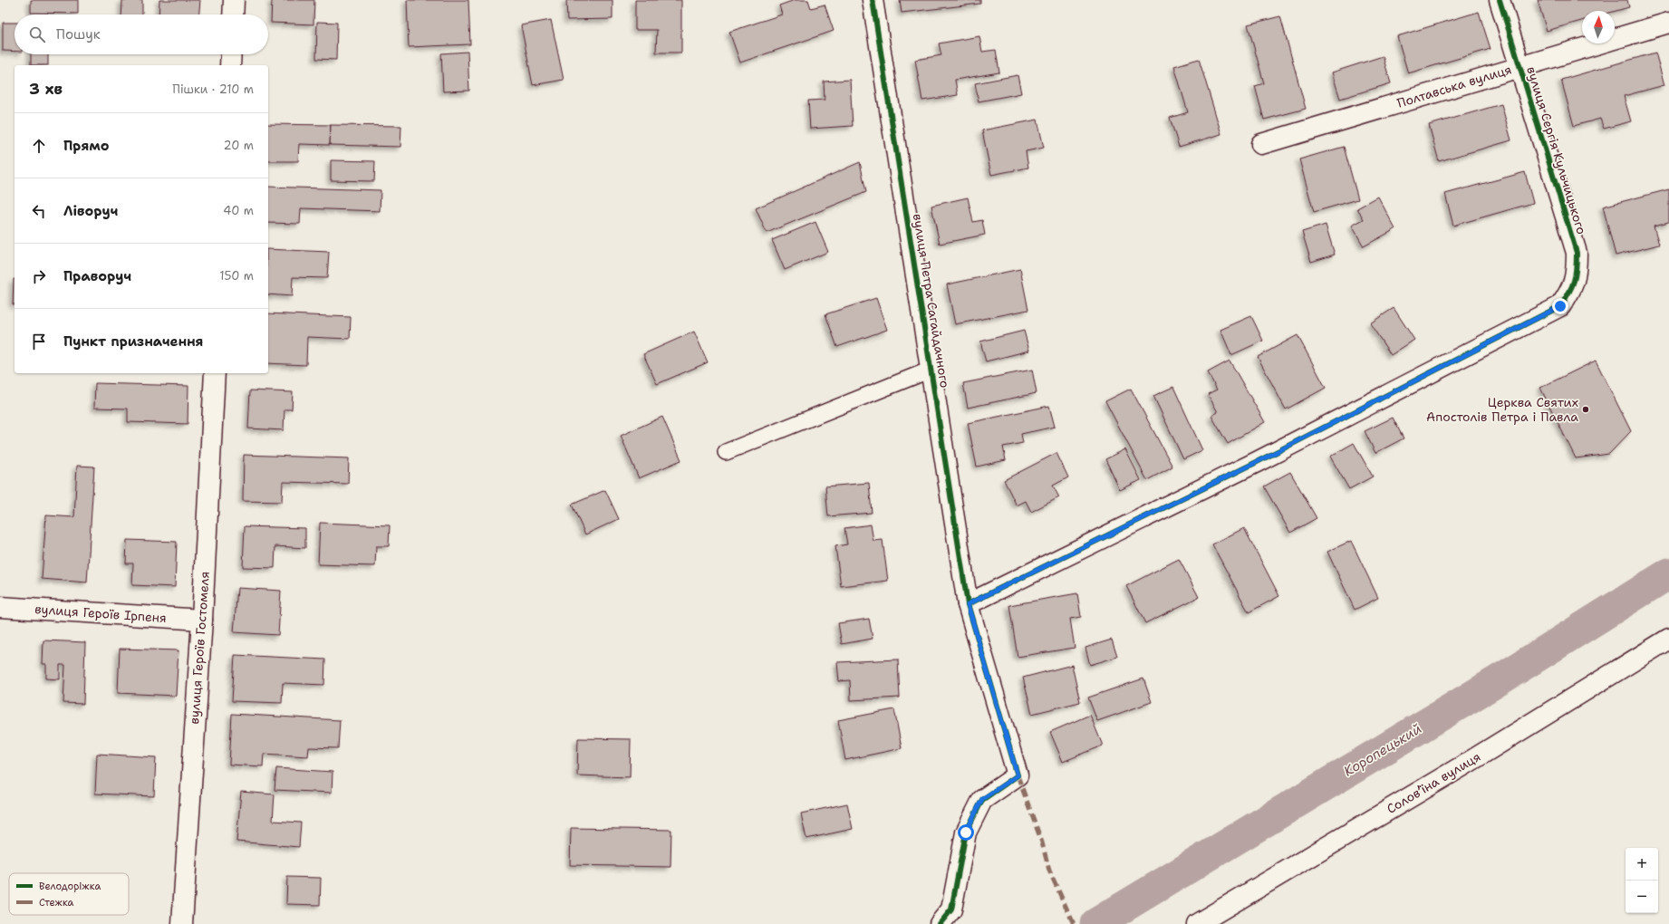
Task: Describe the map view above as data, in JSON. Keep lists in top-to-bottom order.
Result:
{
  "streets": {
    "street": [
      "Полтавська вулиця",
      "вулиця Сергія Кульчицького",
      "вулиця Петра Сагайдачного",
      "вулиця Героїв Ірпеня",
      "вулиця Героїв Гостомеля",
      "Соловʼїна вулиця"
    ]
  },
  "crossings": [
    ["Полтавська вулиця", "вулиця Сергія Кульчицького"],
    ["вулиця Сергія Кульчицького", "вулиця Петра Сагайдачного"],
    ["вулиця Героїв Ірпеня", "вулиця Героїв Гостомеля"]
  ],
  "water": ["Коропецький"],
  "places": ["Церква Святих Апостолів Петра і Павла"],
  "legend": ["Велодоріжка", "Стежка"],
  "north": "top",
  "page": {
    "search": "Пошук",
    "heading": ["3 хв", "Пішки · 210 m"],
    "list": [
      ["Прямо", "20 m"],
      ["Ліворуч", "40 m"],
      ["Праворуч", "150 m"],
      "Пункт призначення"
    ],
    "map_buttons": ["+", "−"]
  }
}
